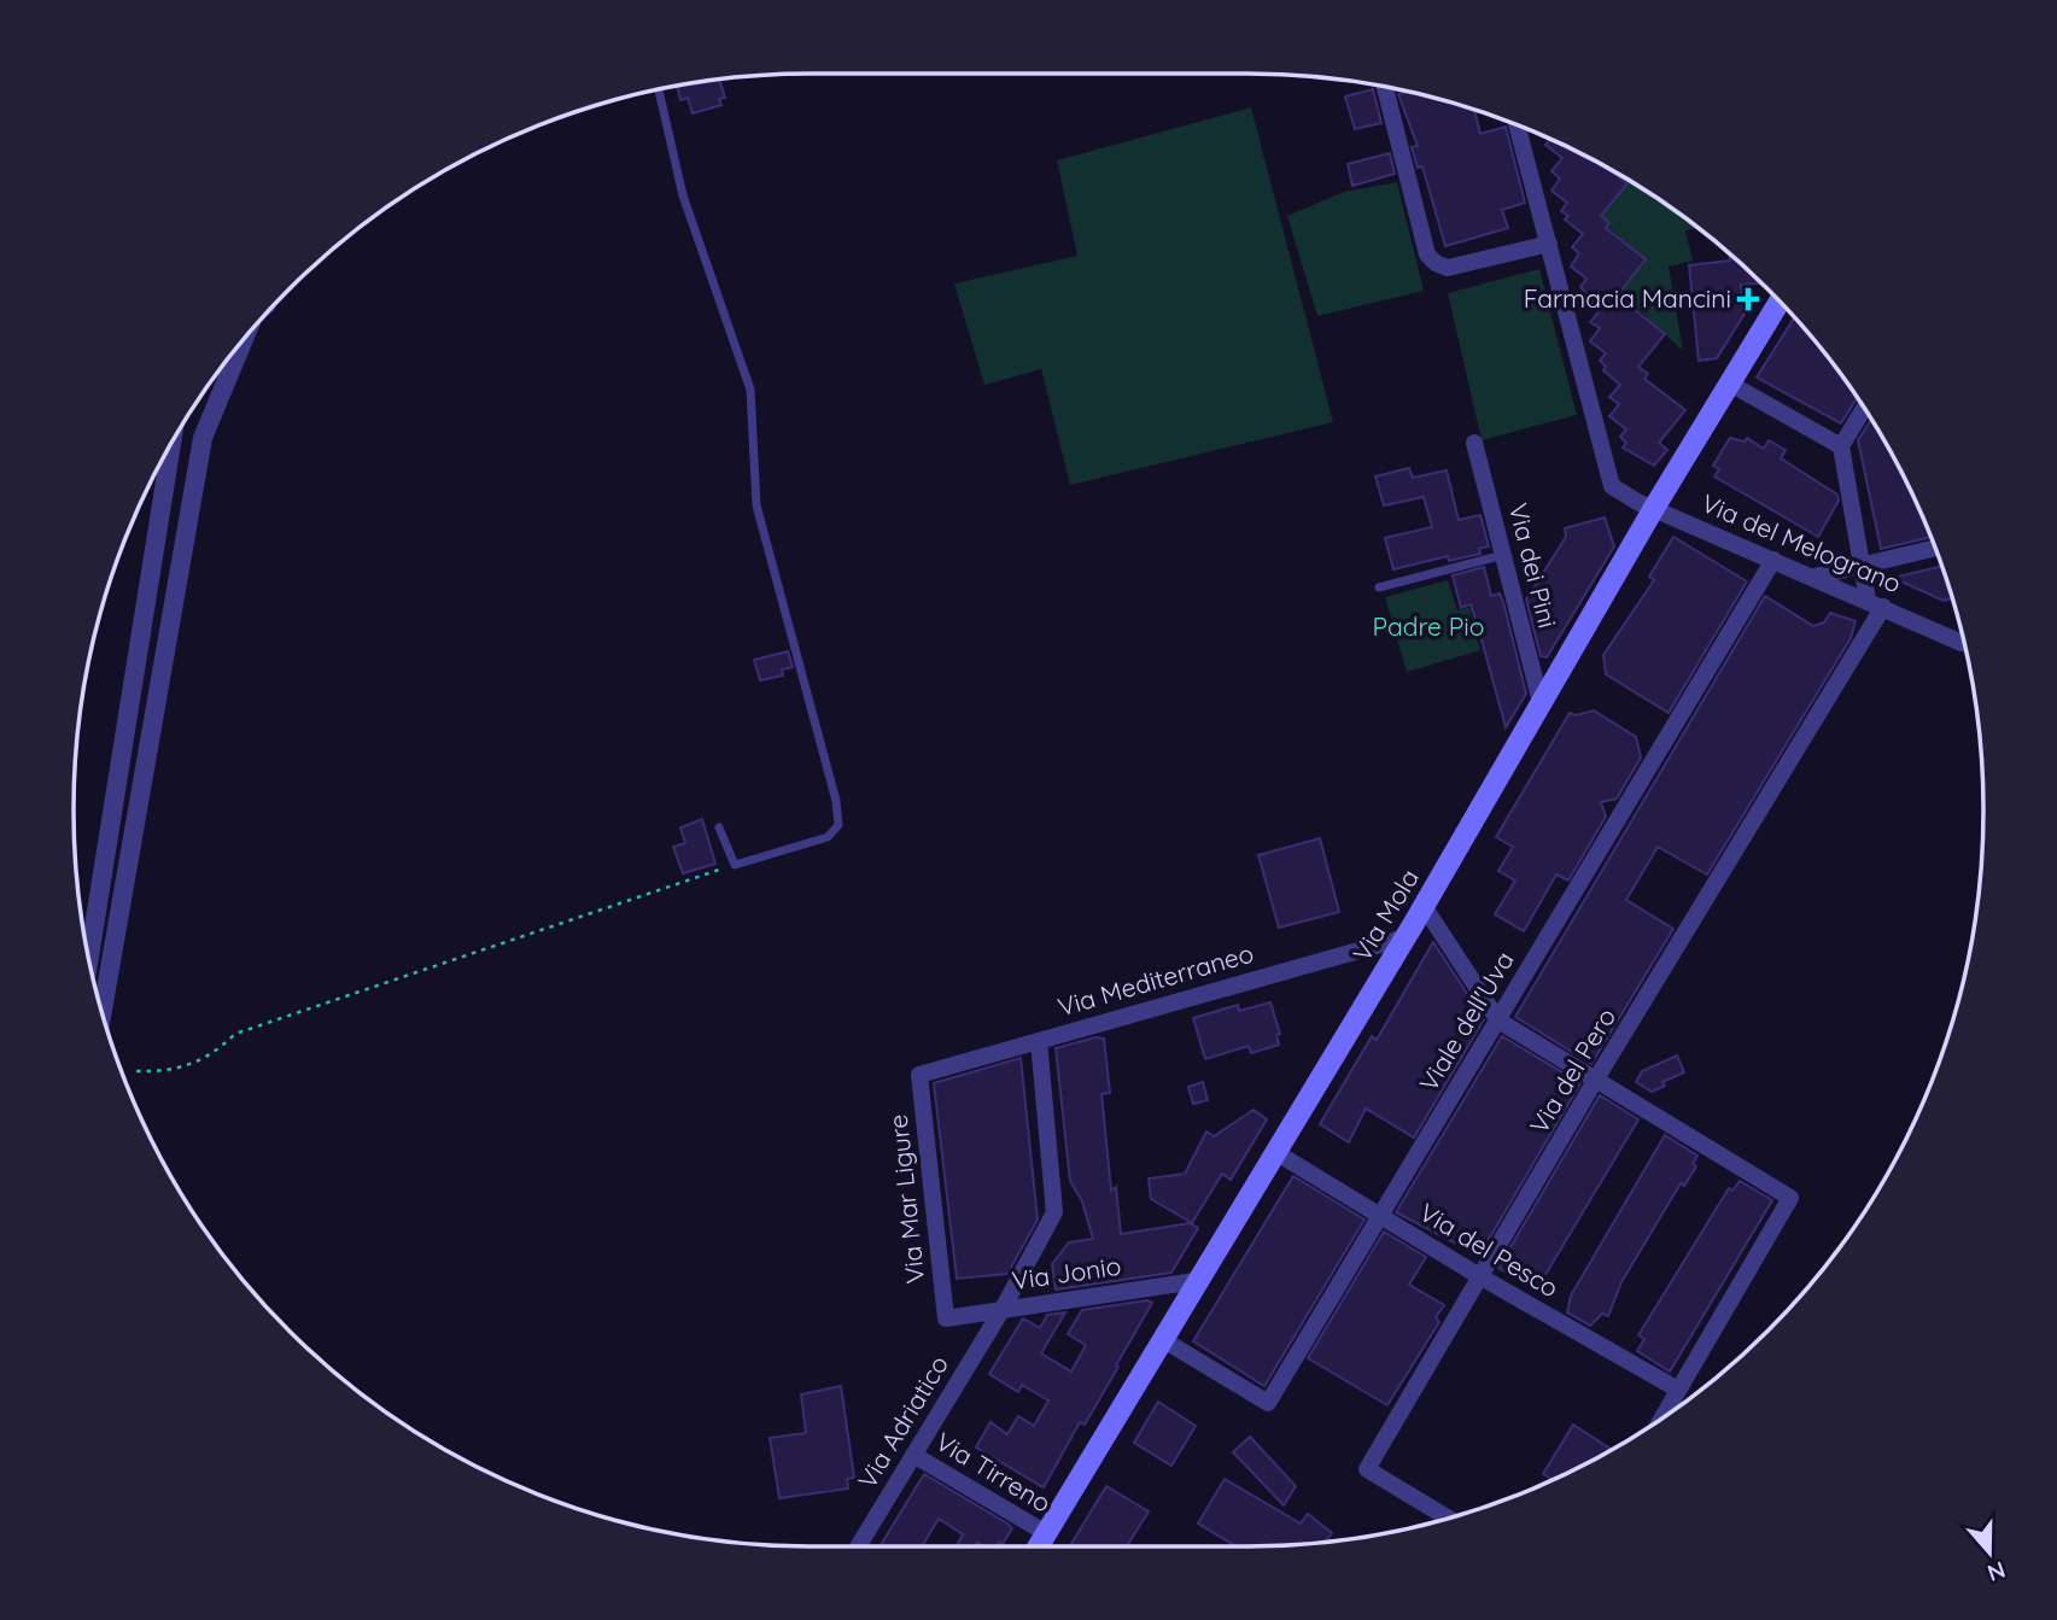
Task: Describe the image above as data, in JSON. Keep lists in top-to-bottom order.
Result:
{
  "streets": {
    "main road": ["Via Mola"],
    "street": [
      "Via del Melograno",
      "Via dei Pini",
      "Via Mediterraneo",
      "Viale dell'Uva",
      "Via del Pero",
      "Via Mar Ligure",
      "Via del Pesco",
      "Via Jonio",
      "Via Adriatico",
      "Via Tirreno"
    ]
  },
  "crossings": [
    ["Via del Melograno", "Via Mola"],
    ["Via del Melograno", "Viale dell'Uva"],
    ["Via del Melograno", "Via del Pero"],
    ["Via dei Pini", "Via Mola"],
    ["Via Mola", "Via Mediterraneo"],
    ["Via Mola", "Viale dell'Uva"],
    ["Via Mola", "Via del Pesco"],
    ["Via Mola", "Via Jonio"],
    ["Via Mola", "Via Tirreno"],
    ["Via Mediterraneo", "Via Mar Ligure"],
    ["Via Mediterraneo", "Via Adriatico"],
    ["Viale dell'Uva", "Via del Pesco"],
    ["Via del Pero", "Via del Pesco"],
    ["Via Mar Ligure", "Via Jonio"],
    ["Via Jonio", "Via Adriatico"],
    ["Via Adriatico", "Via Tirreno"]
  ],
  "parks": ["Padre Pio"],
  "places": {
    "health": ["Farmacia Mancini"]
  },
  "north": "bottom"
}
